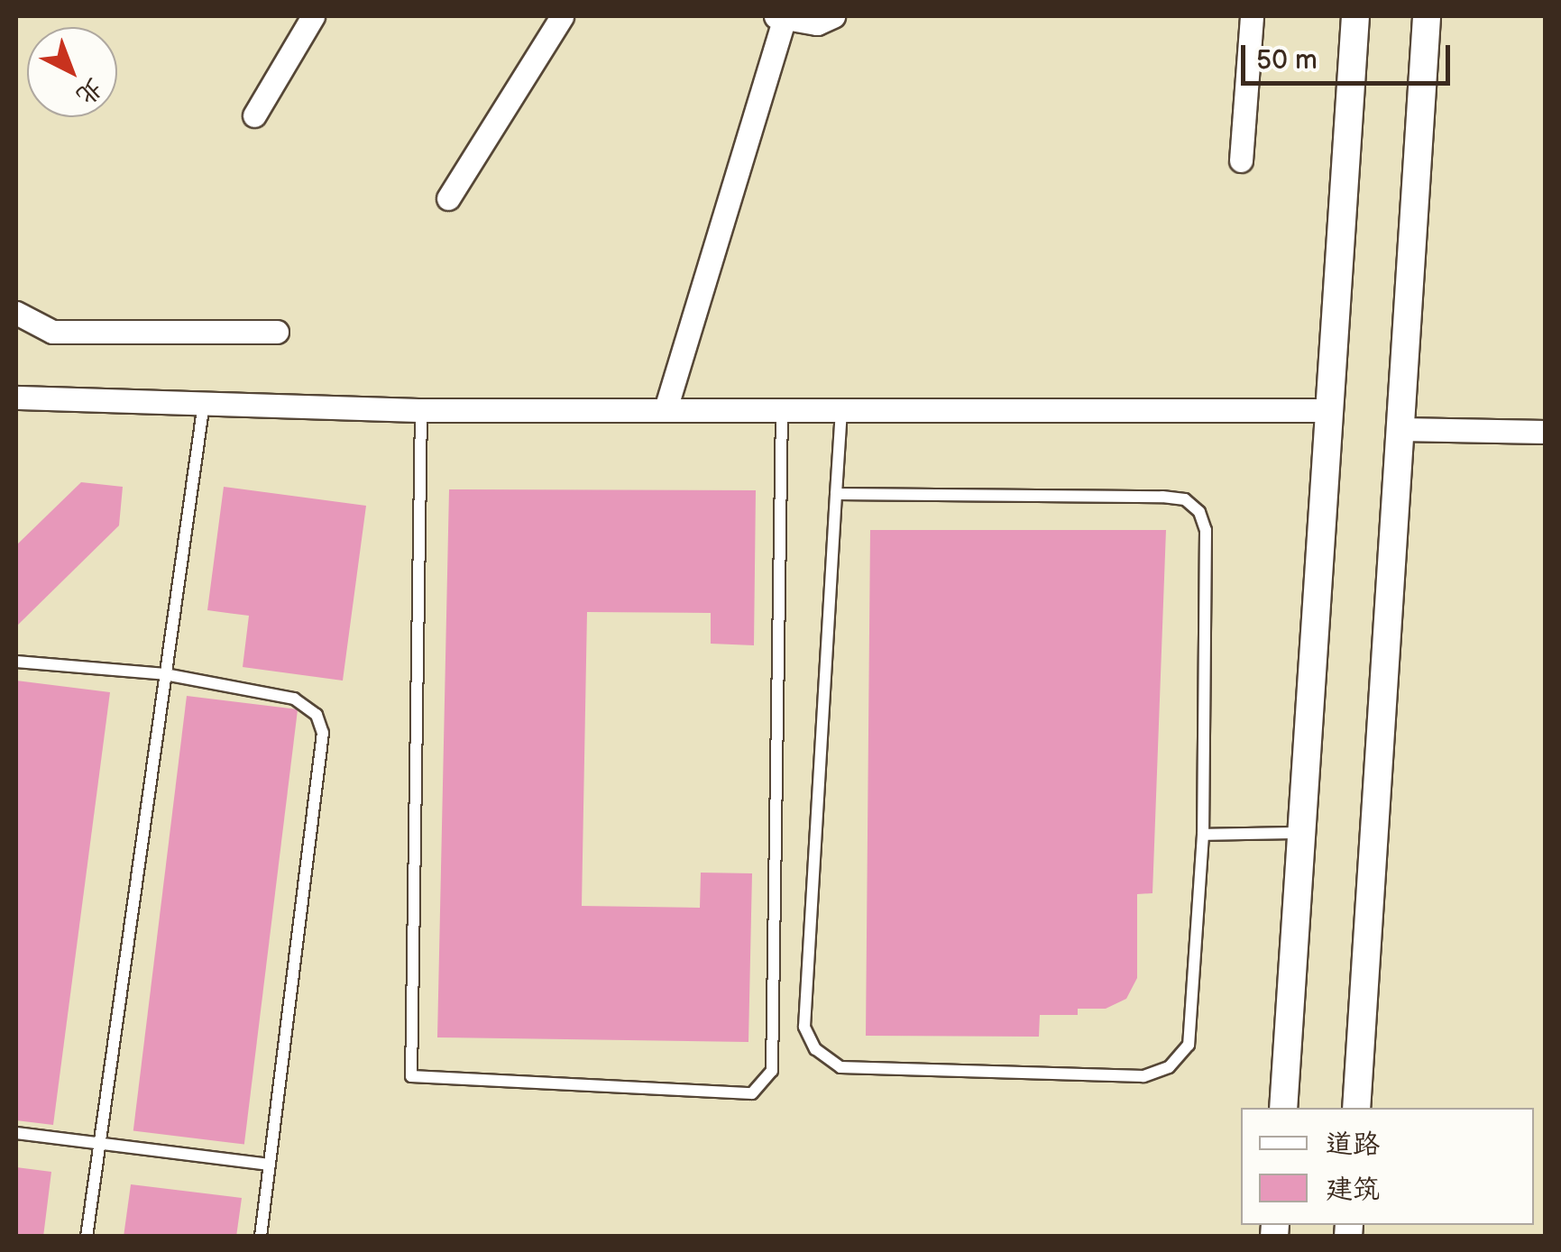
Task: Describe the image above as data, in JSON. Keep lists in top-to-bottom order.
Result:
{
  "legend": ["道路", "建筑"],
  "scale_bar": "50 m",
  "north": "bottom right"
}
